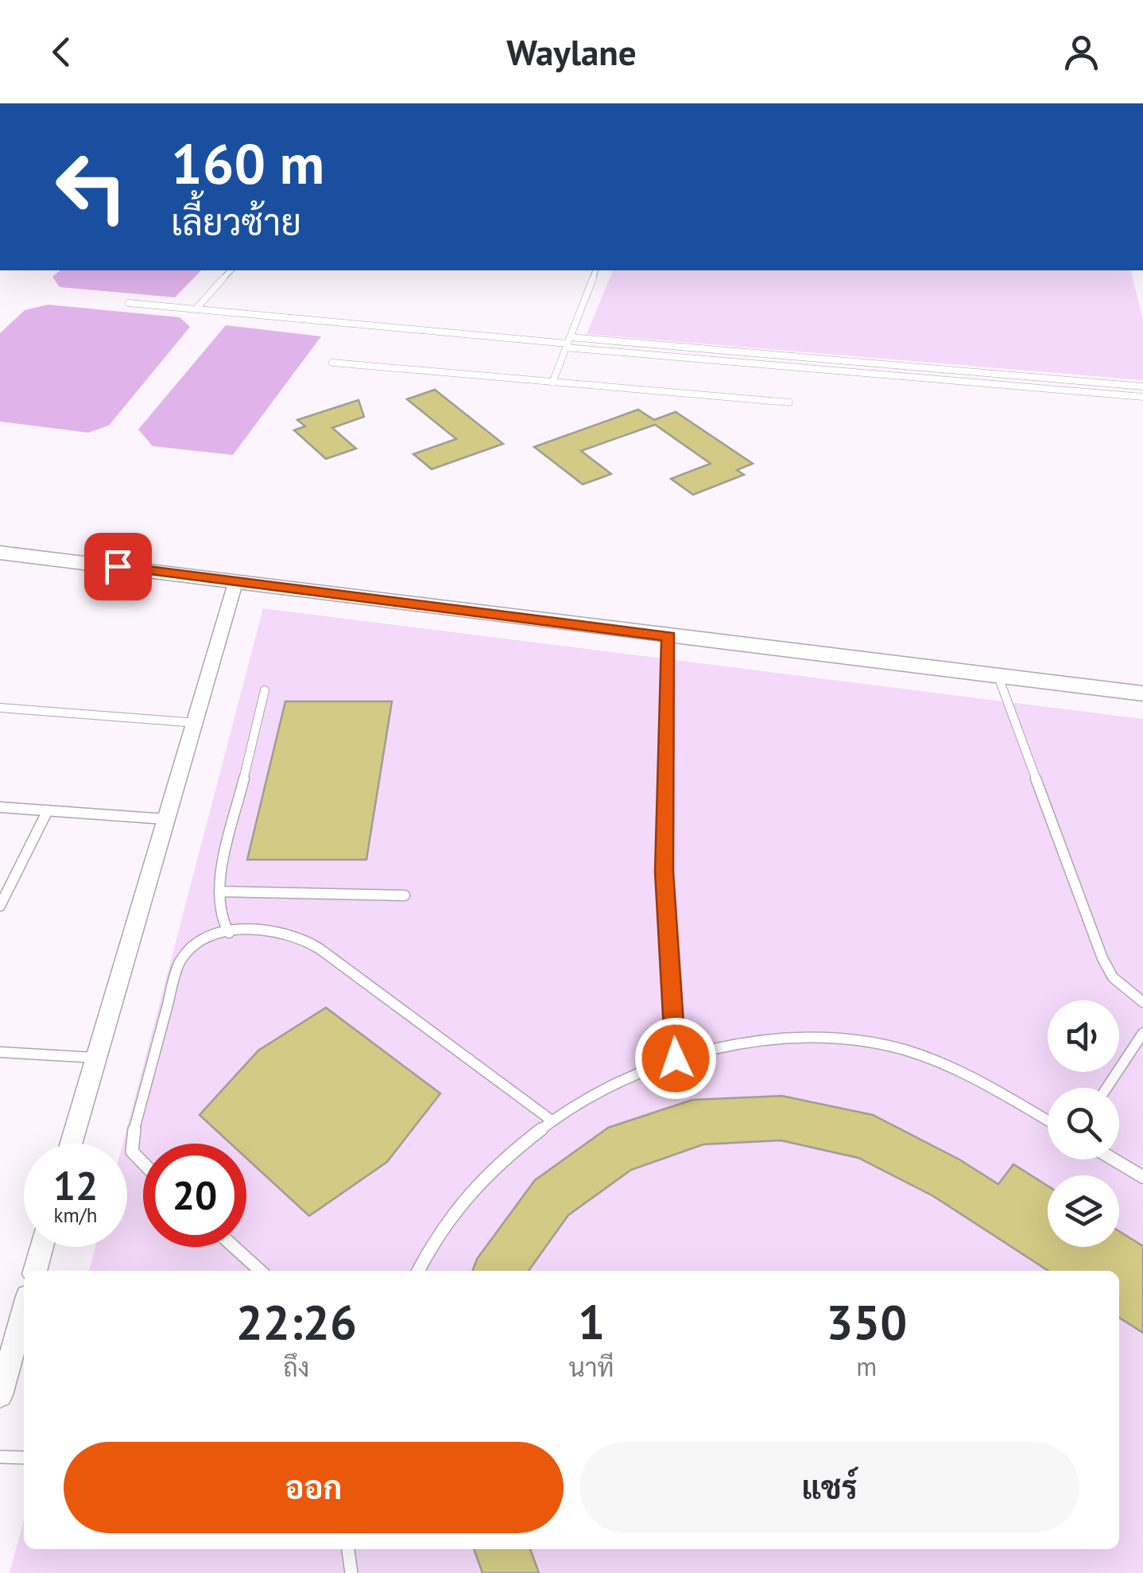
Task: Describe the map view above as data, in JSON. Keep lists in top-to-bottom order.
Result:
{
  "page": {
    "header": "Waylane",
    "turn": ["160 m", "เลี้ยวซ้าย"],
    "speed": "12 km/h",
    "limit": "20",
    "eta": [
      "22:26",
      "ถึง",
      "1",
      "นาที",
      "350",
      "m"
    ],
    "buttons": ["ออก", "แชร์"]
  }
}
